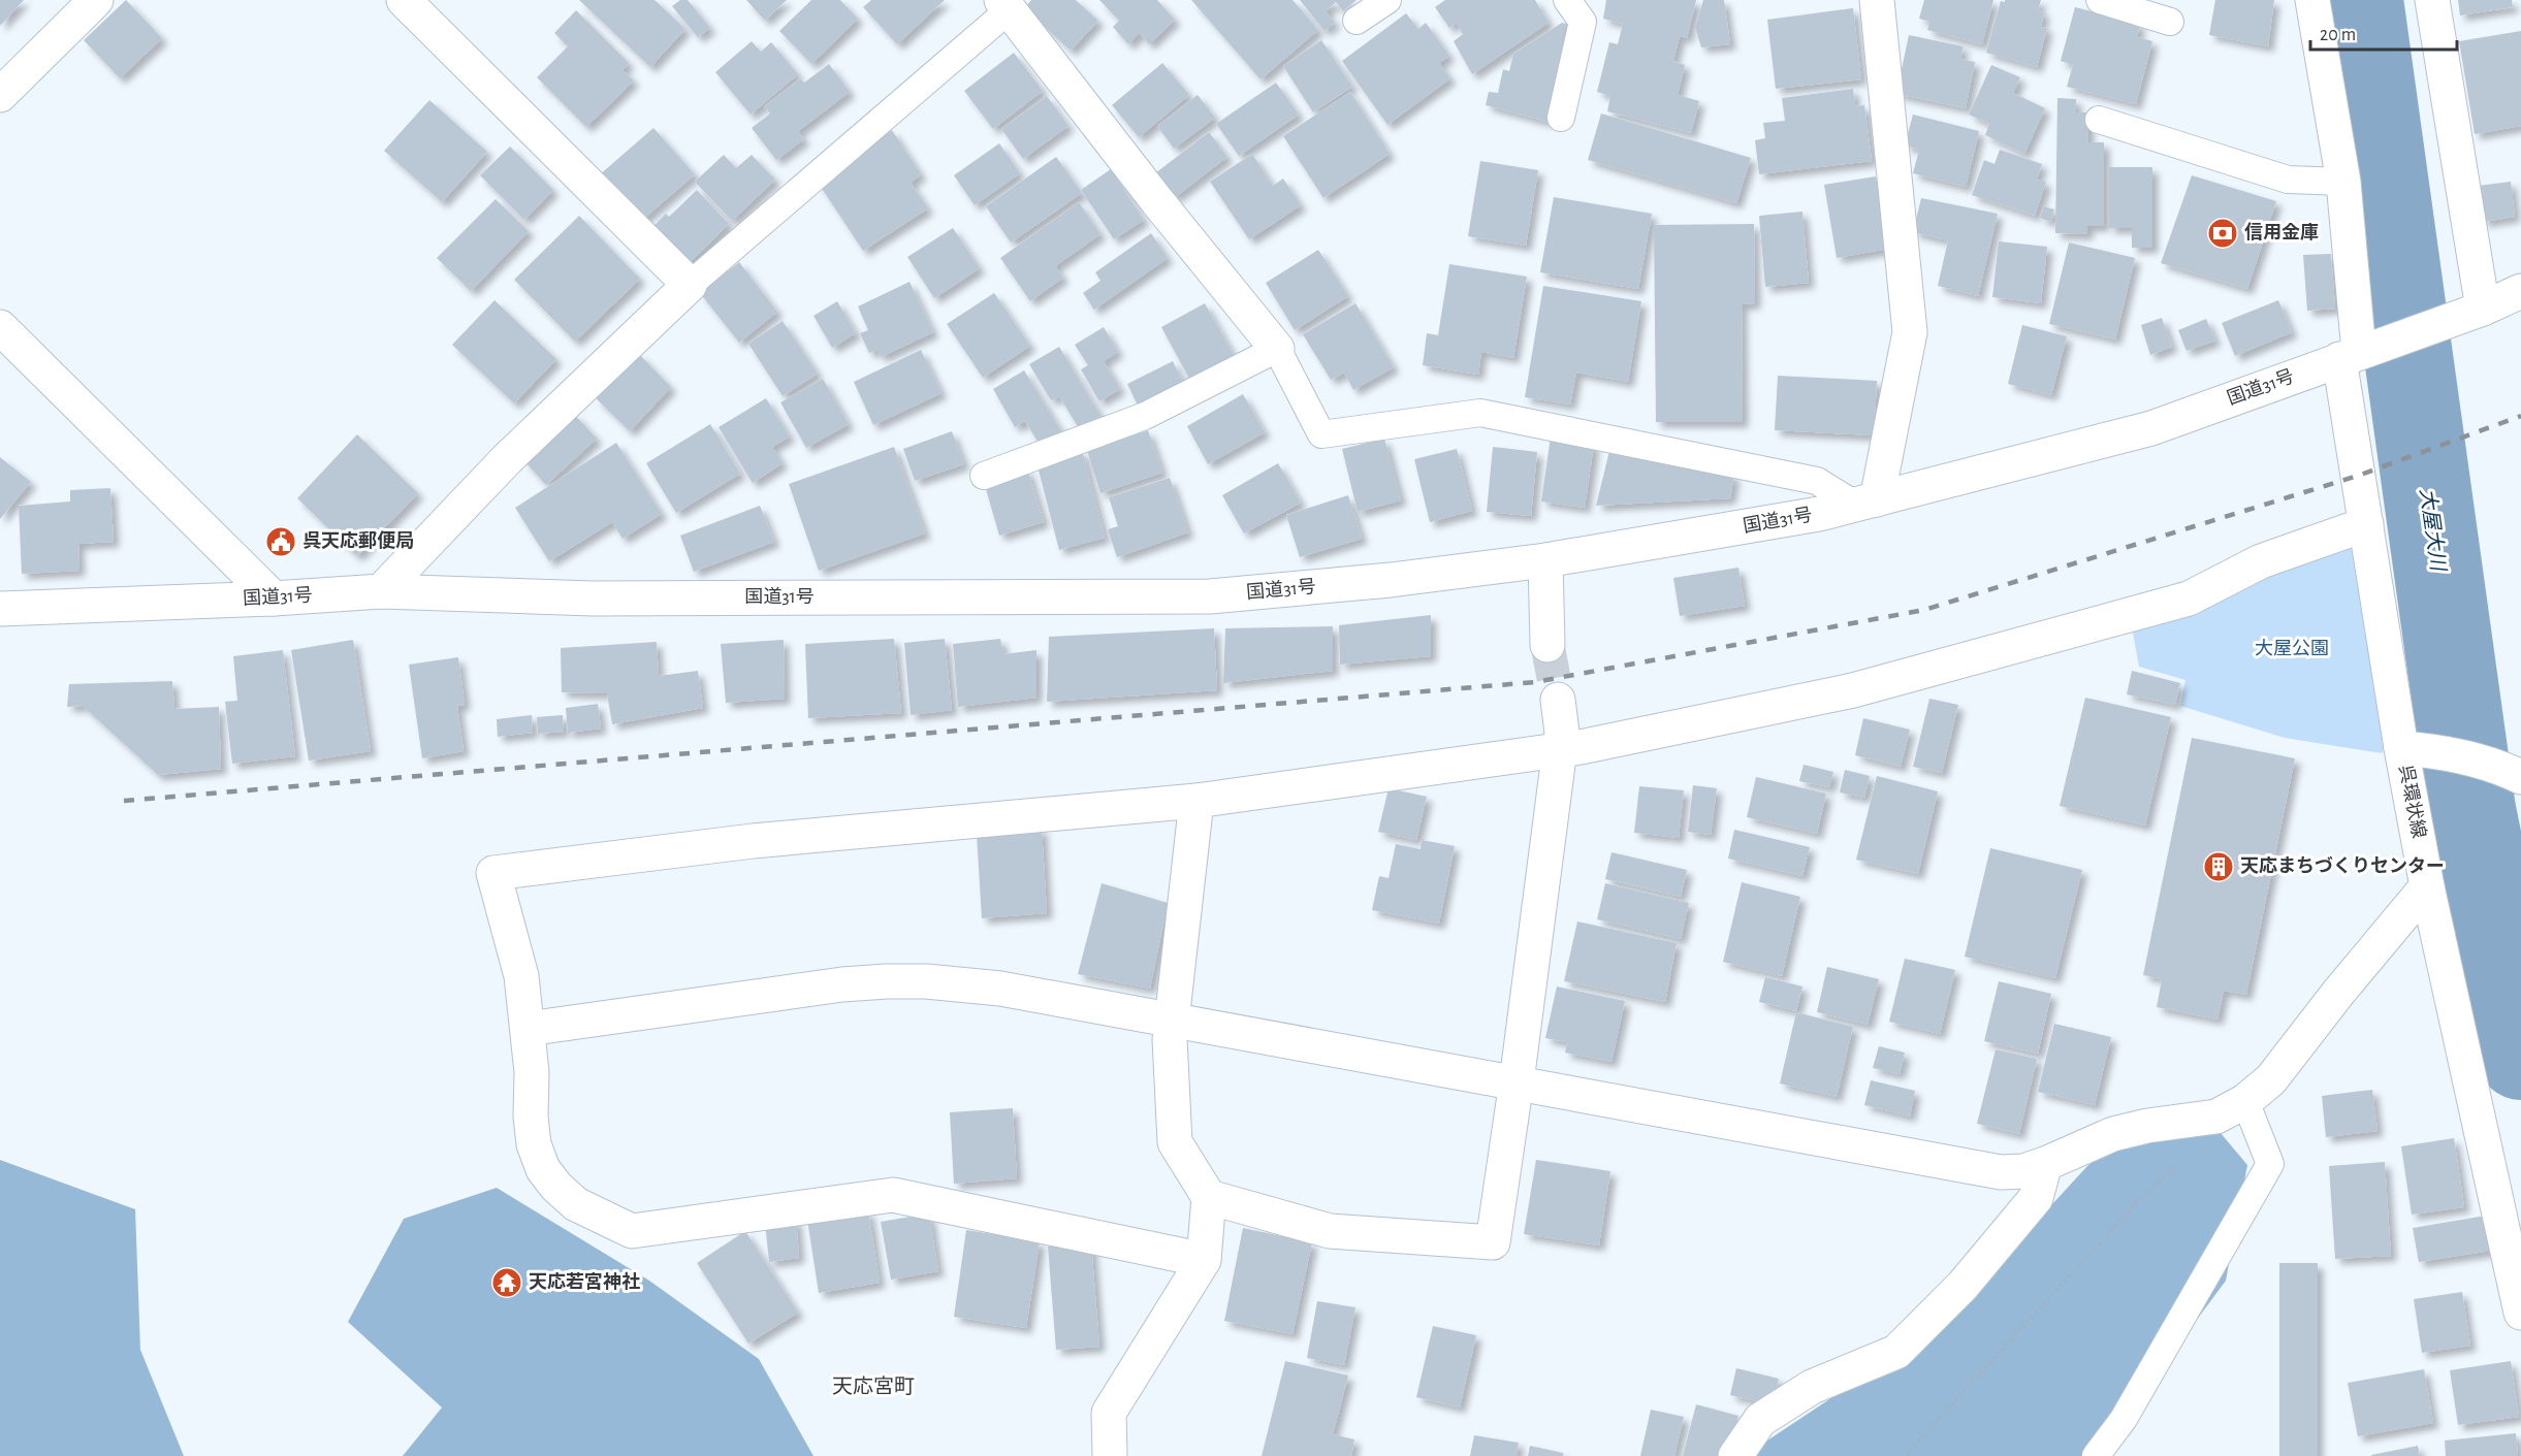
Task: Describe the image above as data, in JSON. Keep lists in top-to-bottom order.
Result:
{
  "streets": {
    "main road": ["国道31号", "呉環状線"]
  },
  "crossings": [
    ["国道31号", "呉環状線"]
  ],
  "districts": ["天応宮町"],
  "water": ["大屋大川"],
  "parks": ["大屋公園"],
  "places": {
    "bank": ["信用金庫"],
    "public building": ["呉天応郵便局"],
    "building": ["天応まちづくりセンター"],
    "temple": ["天応若宮神社"]
  },
  "scale_bar": "20 m"
}
